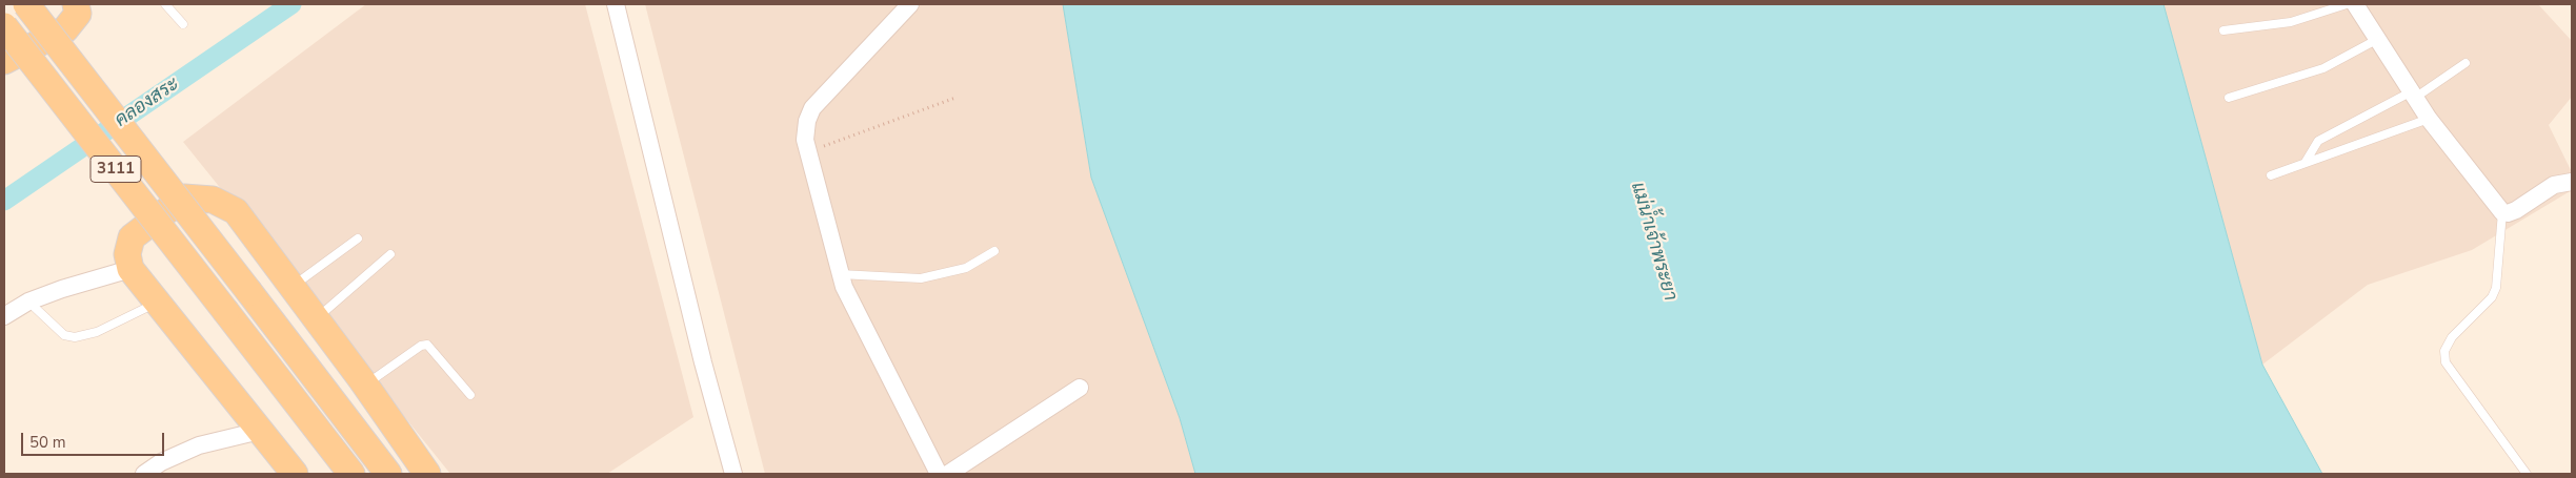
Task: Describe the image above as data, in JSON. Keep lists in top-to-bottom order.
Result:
{
  "streets": {
    "main road": ["3111"]
  },
  "water": ["คลองสระ", "แม่น้ำเจ้าพระยา"],
  "scale_bar": "50 m"
}
